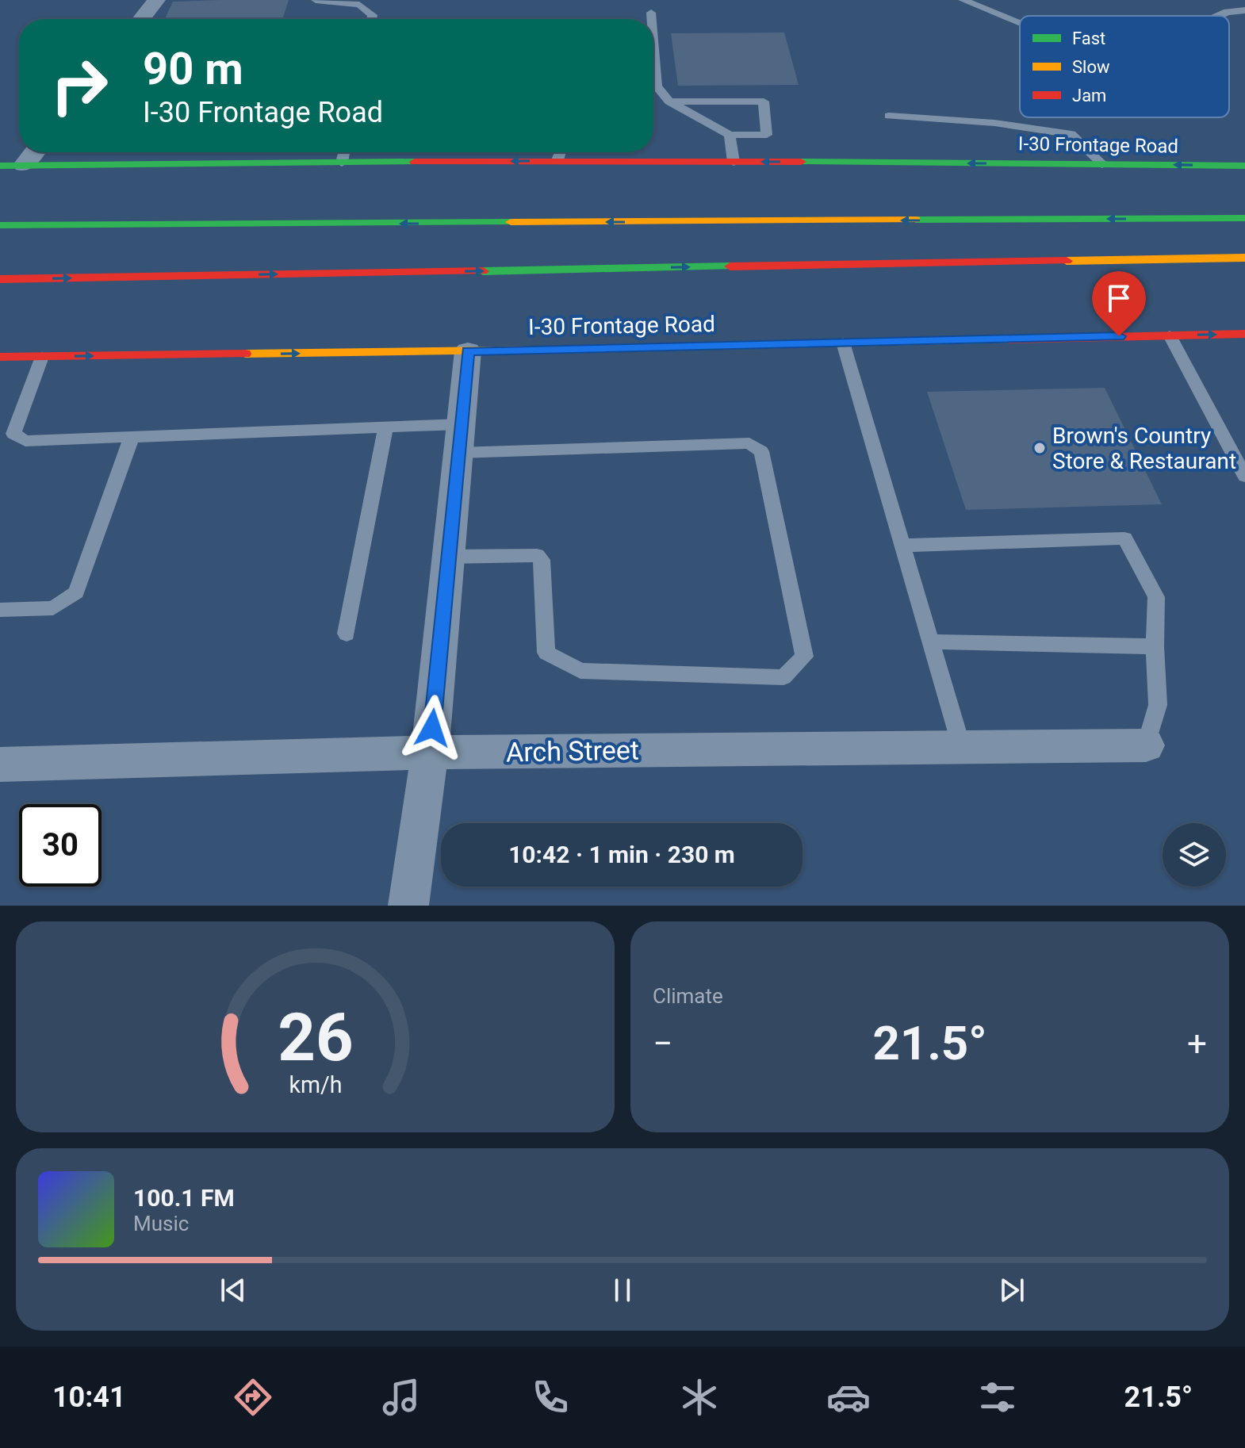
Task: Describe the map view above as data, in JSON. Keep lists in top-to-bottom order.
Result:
{
  "streets": {
    "main road": ["I-30 Frontage Road"],
    "street": ["Arch Street"]
  },
  "places": ["Brown's Country Store & Restaurant"],
  "legend": ["Fast", "Slow", "Jam"],
  "page": {
    "turn": ["90 m", "I-30 Frontage Road"],
    "limit": "30",
    "trip": "10:42 · 1 min · 230 m",
    "tile": "Climate",
    "heat": ["−", "21.5°", "+"],
    "song": ["100.1 FM", "Music"],
    "tabs": ["10:41", "21.5°"],
    "gauge": ["26", "km/h"]
  }
}
